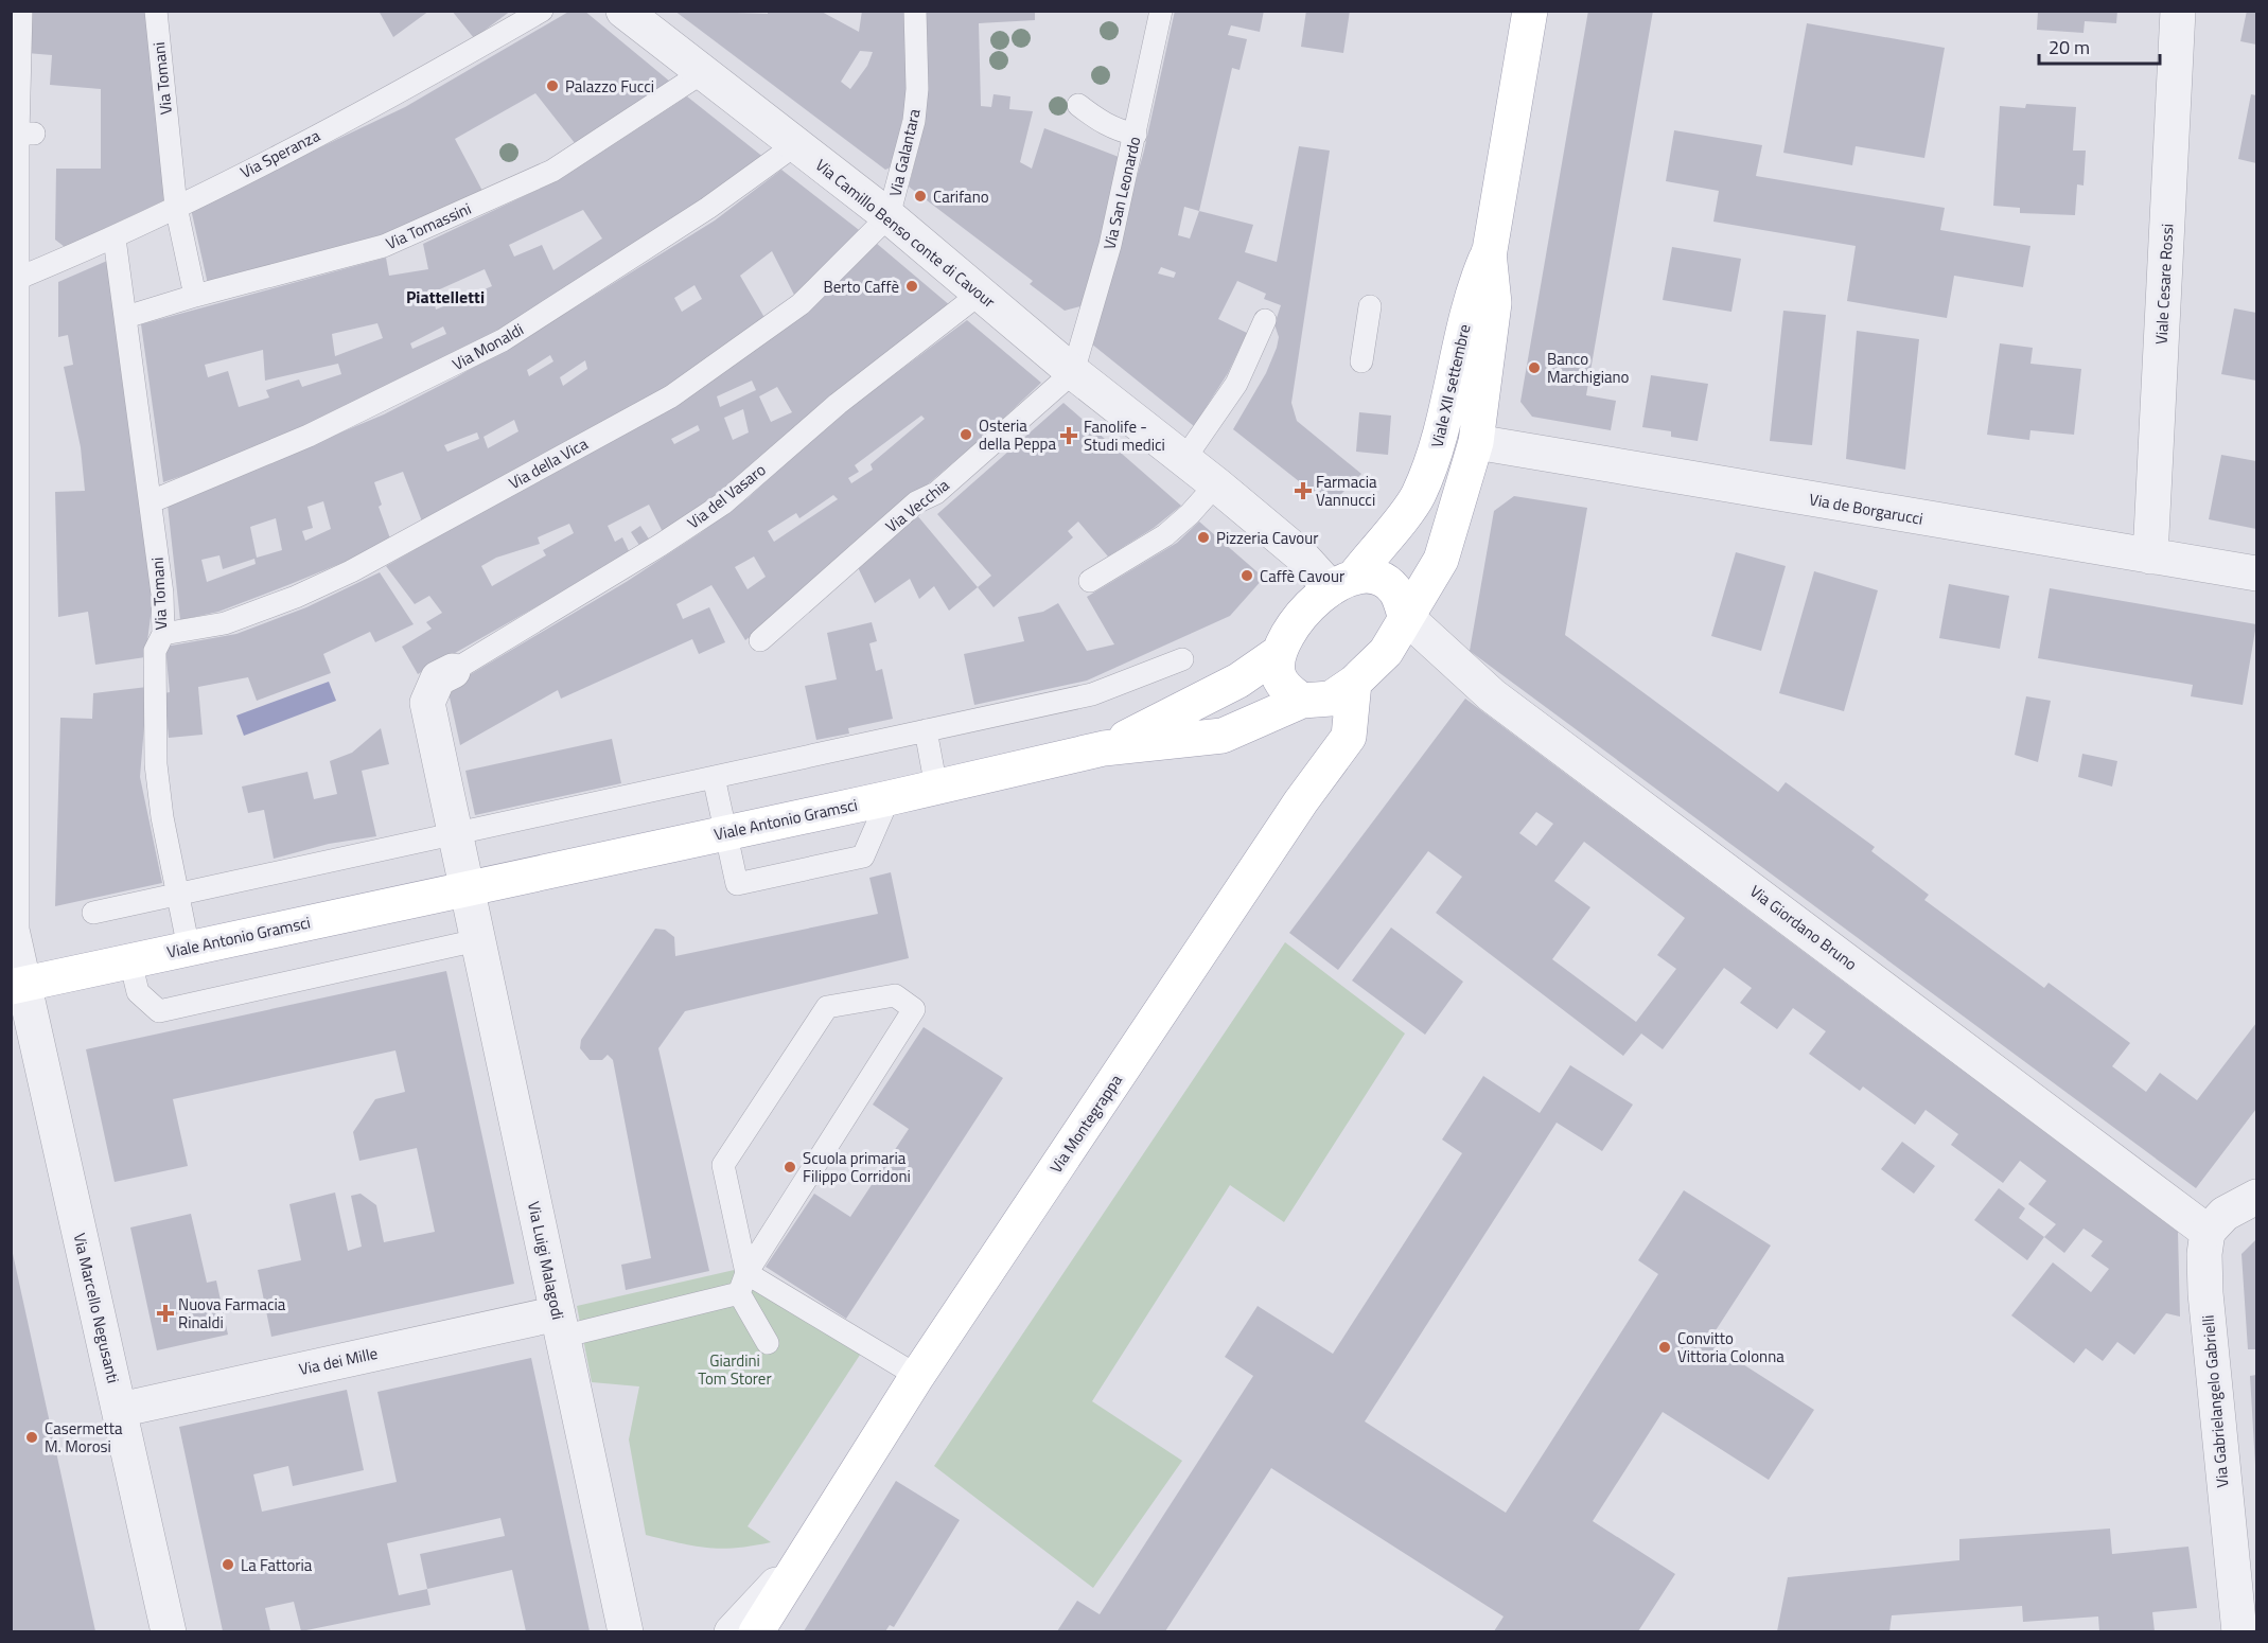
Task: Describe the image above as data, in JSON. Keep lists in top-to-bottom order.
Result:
{
  "streets": {
    "main road": ["Viale XII settembre", "Viale Antonio Gramsci", "Via Montegrappa"],
    "street": [
      "Via Camillo Benso conte di Cavour",
      "Viale Cesare Rossi",
      "Via de Borgarucci",
      "Via Giordano Bruno",
      "Via Luigi Malagodi",
      "Via Marcello Negusanti",
      "Via dei Mille",
      "Via Gabrielangelo Gabrielli"
    ],
    "lane": [
      "Via Tomani",
      "Via Galantara",
      "Via Speranza",
      "Via San Leonardo",
      "Via Tomassini",
      "Via Monaldi",
      "Via della Vica",
      "Via del Vasaro",
      "Via Vecchia"
    ]
  },
  "crossings": [
    ["Via Tomani", "Via Speranza"],
    ["Via Tomani", "Via Tomassini"],
    ["Via Tomani", "Via Monaldi"],
    ["Via Tomani", "Via della Vica"],
    ["Via Tomani", "Viale Antonio Gramsci"],
    ["Via Galantara", "Via Camillo Benso conte di Cavour"],
    ["Via Galantara", "Via della Vica"],
    ["Via Speranza", "Via Marcello Negusanti"],
    ["Via San Leonardo", "Via Camillo Benso conte di Cavour"],
    ["Via San Leonardo", "Via Vecchia"],
    ["Via Tomassini", "Via Camillo Benso conte di Cavour"],
    ["Via Camillo Benso conte di Cavour", "Via Monaldi"],
    ["Via Camillo Benso conte di Cavour", "Viale XII settembre"],
    ["Via Camillo Benso conte di Cavour", "Via della Vica"],
    ["Via Camillo Benso conte di Cavour", "Via del Vasaro"],
    ["Via Camillo Benso conte di Cavour", "Via Vecchia"],
    ["Via Camillo Benso conte di Cavour", "Viale Antonio Gramsci"],
    ["Via Camillo Benso conte di Cavour", "Via Giordano Bruno"],
    ["Via Camillo Benso conte di Cavour", "Via Montegrappa"],
    ["Viale Cesare Rossi", "Via de Borgarucci"],
    ["Viale XII settembre", "Via de Borgarucci"],
    ["Viale XII settembre", "Viale Antonio Gramsci"],
    ["Viale XII settembre", "Via Giordano Bruno"],
    ["Viale XII settembre", "Via Montegrappa"],
    ["Viale Antonio Gramsci", "Via Giordano Bruno"],
    ["Viale Antonio Gramsci", "Via Montegrappa"],
    ["Viale Antonio Gramsci", "Via Luigi Malagodi"],
    ["Viale Antonio Gramsci", "Via Marcello Negusanti"],
    ["Via Giordano Bruno", "Via Montegrappa"],
    ["Via Giordano Bruno", "Via Gabrielangelo Gabrielli"],
    ["Via Luigi Malagodi", "Via dei Mille"],
    ["Via Marcello Negusanti", "Via dei Mille"]
  ],
  "districts": ["Piattelletti"],
  "parks": ["Giardini Tom Storer"],
  "places": {
    "other": [
      "Palazzo Fucci",
      "Carifano",
      "Berto Caffè",
      "Banco Marchigiano",
      "Osteria della Peppa",
      "Pizzeria Cavour",
      "Caffè Cavour",
      "Scuola primaria Filippo Corridoni",
      "Convitto Vittoria Colonna",
      "Casermetta M. Morosi",
      "La Fattoria"
    ],
    "health": ["Fanolife - Studi medici", "Farmacia Vannucci", "Nuova Farmacia Rinaldi"]
  },
  "scale_bar": "20 m"
}
